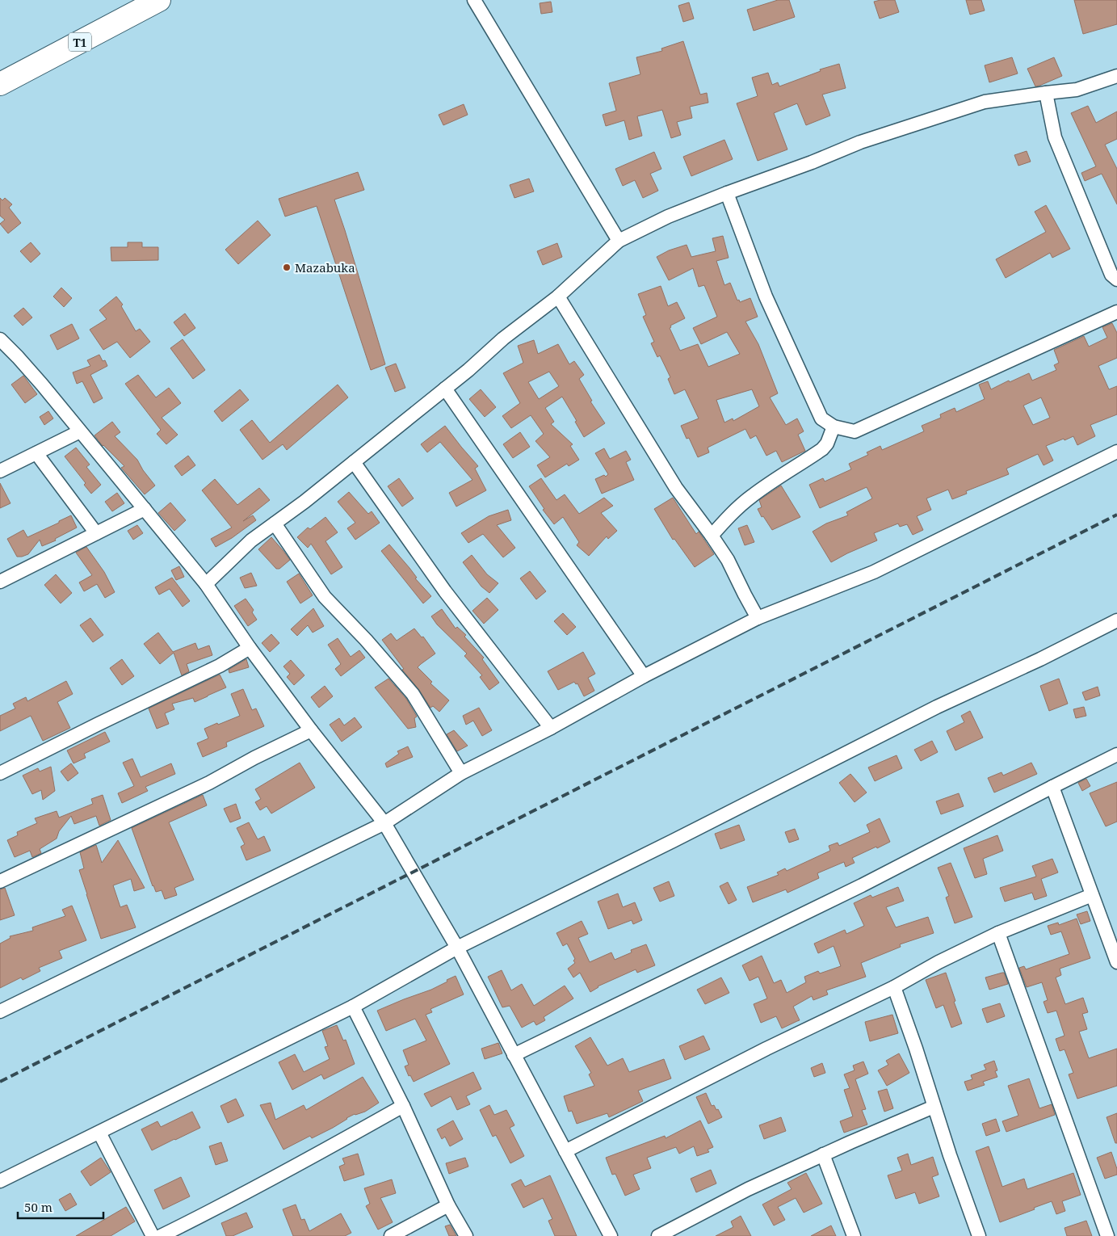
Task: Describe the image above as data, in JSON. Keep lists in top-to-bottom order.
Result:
{
  "streets": {
    "highway": ["T1"]
  },
  "places": ["Mazabuka"],
  "scale_bar": "50 m"
}
